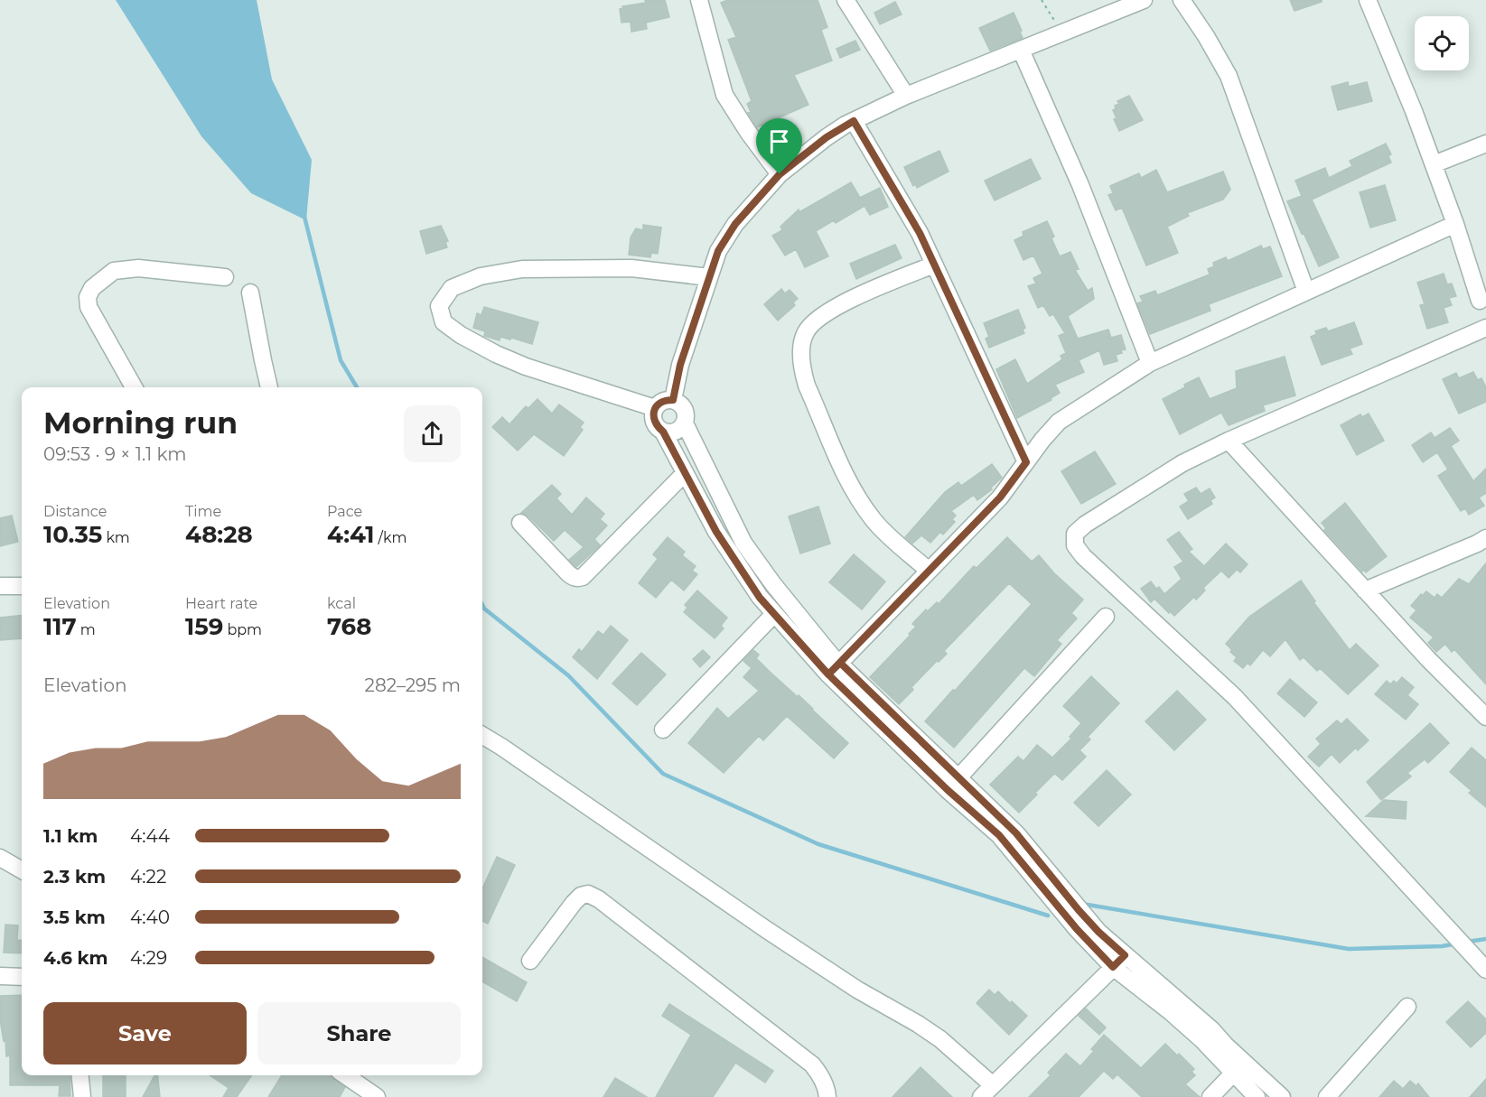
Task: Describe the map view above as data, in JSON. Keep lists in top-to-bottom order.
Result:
{
  "page": {
    "heading": ["Morning run", "09:53 · 9 × 1.1 km"],
    "stats": [
      ["Distance", "10.35 km"],
      ["Time", "48:28"],
      ["Pace", "4:41 /km"],
      ["Elevation", "117 m"],
      ["Heart rate", "159 bpm"],
      ["kcal", "768"]
    ],
    "chart": ["Elevation", "282–295 m"],
    "list": [
      {
        "name": "1.1 km",
        "note": "4:44"
      },
      {
        "name": "2.3 km",
        "note": "4:22"
      },
      {
        "name": "3.5 km",
        "note": "4:40"
      },
      {
        "name": "4.6 km",
        "note": "4:29"
      }
    ],
    "buttons": ["Save", "Share"]
  }
}
